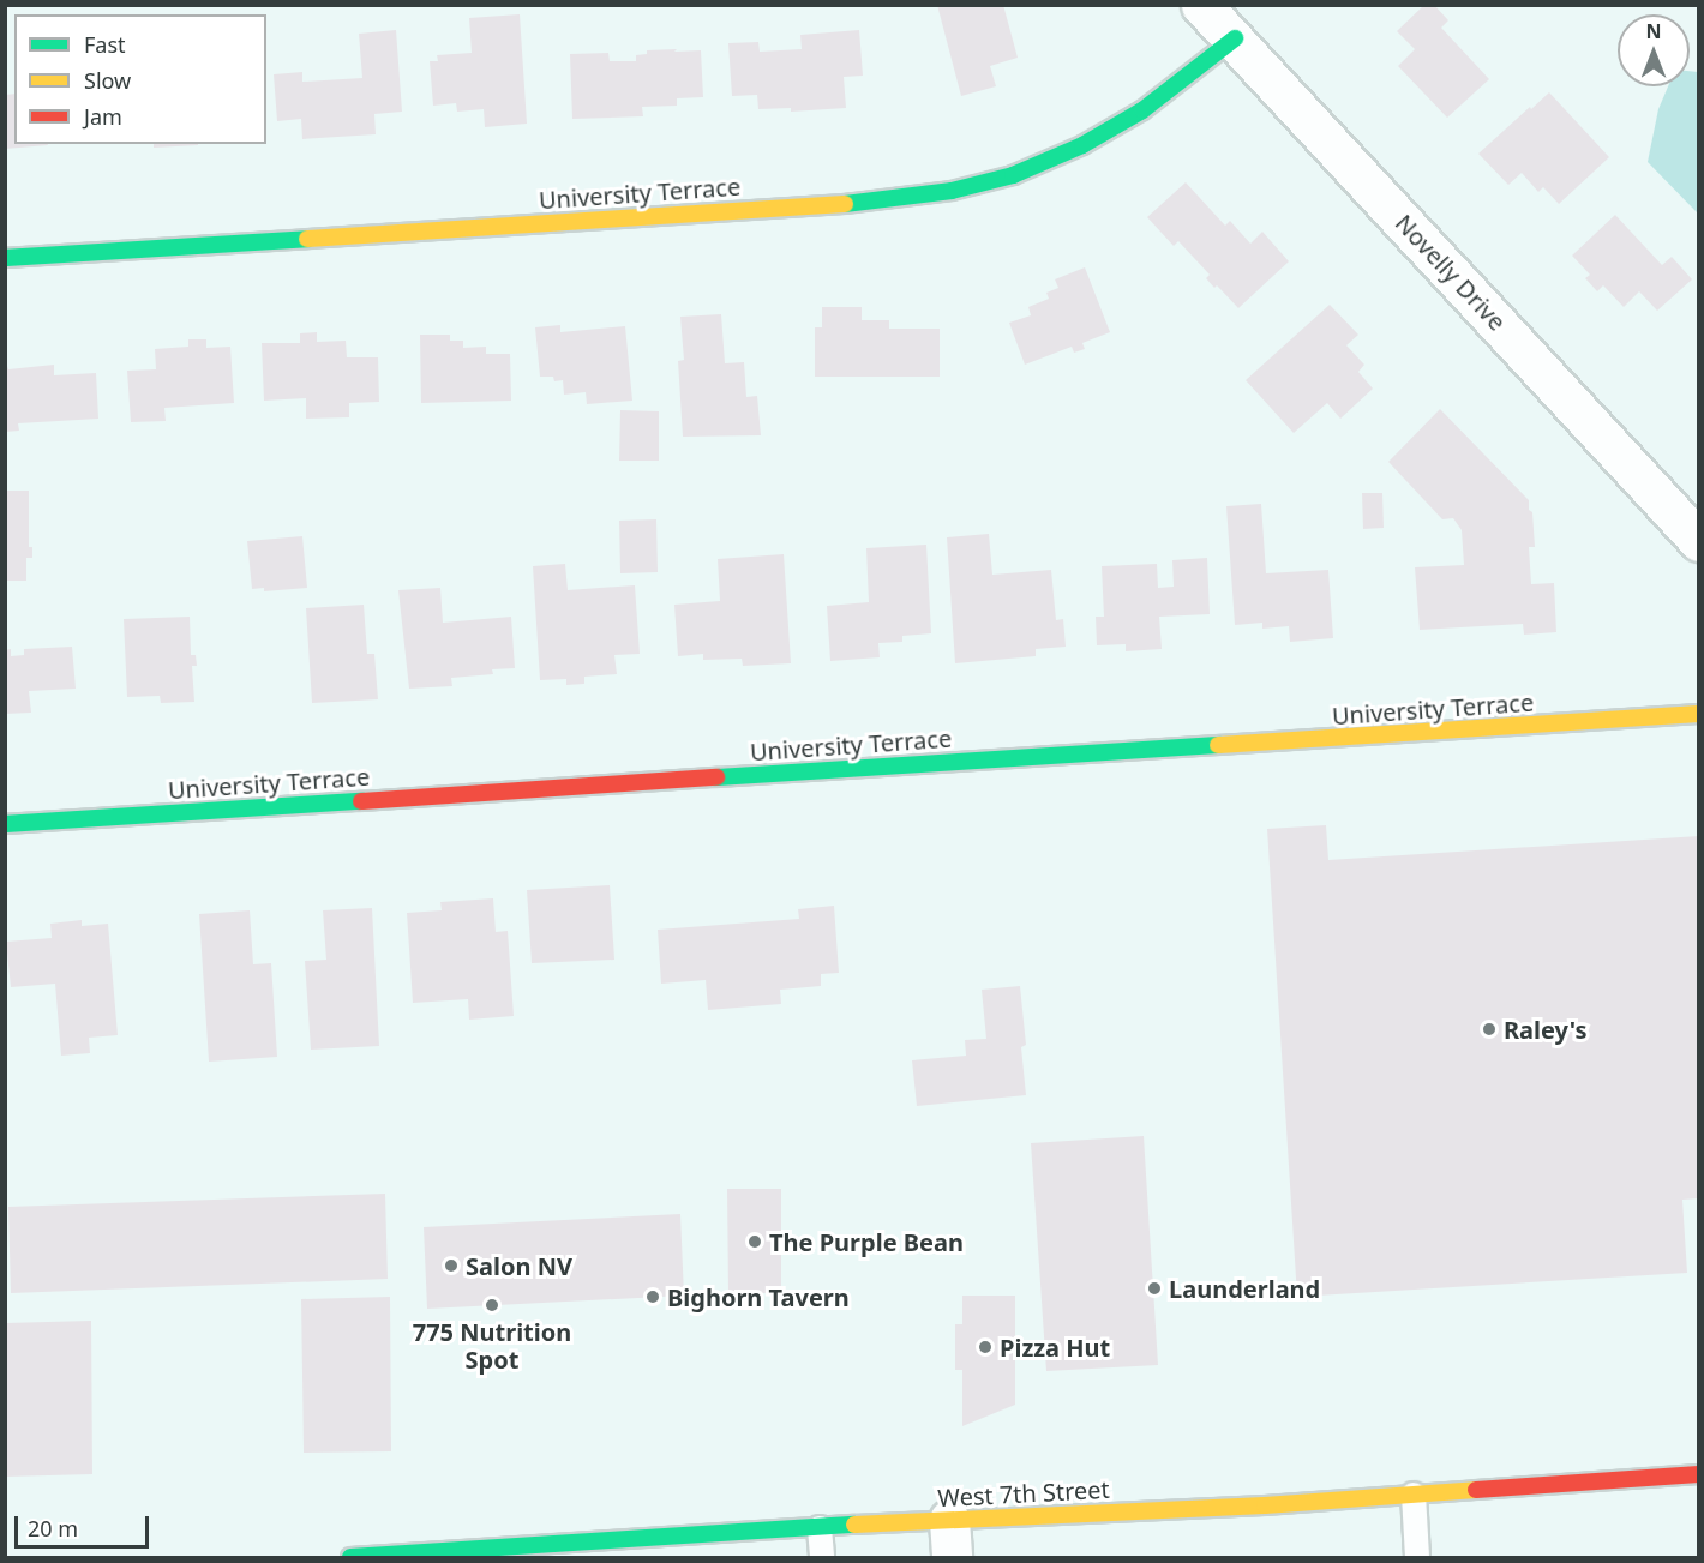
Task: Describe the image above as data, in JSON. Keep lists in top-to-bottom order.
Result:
{
  "streets": {
    "street": ["University Terrace", "Novelly Drive", "West 7th Street"]
  },
  "crossings": [
    ["University Terrace", "Novelly Drive"]
  ],
  "places": [
    "Raley's",
    "The Purple Bean",
    "Salon NV",
    "Launderland",
    "Bighorn Tavern",
    "775 Nutrition Spot",
    "Pizza Hut"
  ],
  "legend": ["Fast", "Slow", "Jam"],
  "scale_bar": "20 m",
  "north": "top"
}
